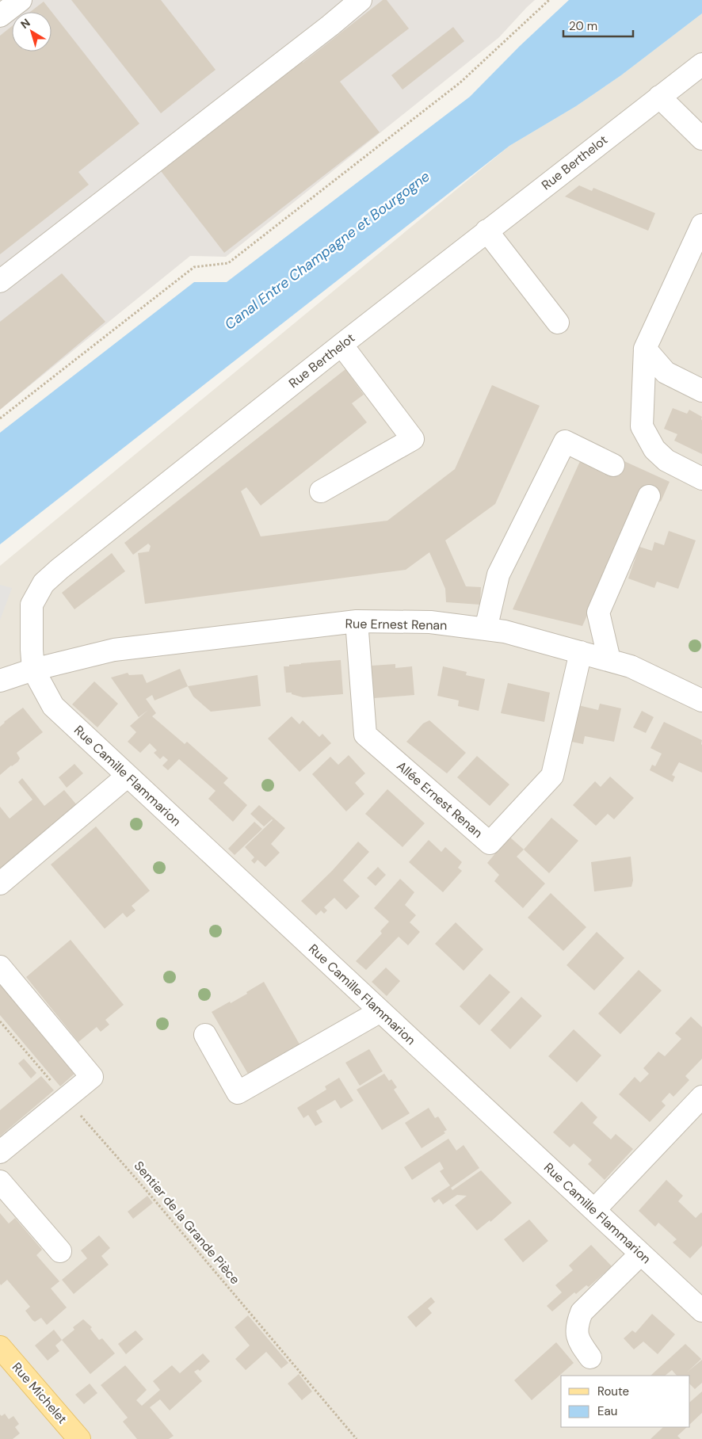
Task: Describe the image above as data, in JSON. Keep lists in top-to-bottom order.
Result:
{
  "streets": {
    "main road": ["Rue Michelet"],
    "street": [
      "Rue Berthelot",
      "Rue Ernest Renan",
      "Rue Camille Flammarion",
      "Allée Ernest Renan"
    ],
    "path": ["Sentier de la Grande Pièce"]
  },
  "crossings": [
    ["Rue Berthelot", "Rue Ernest Renan"],
    ["Rue Berthelot", "Rue Camille Flammarion"],
    ["Rue Ernest Renan", "Rue Camille Flammarion"],
    ["Rue Ernest Renan", "Allée Ernest Renan"]
  ],
  "water": ["Canal Entre Champagne et Bourgogne"],
  "legend": ["Route", "Eau"],
  "scale_bar": "20 m",
  "north": "top left"
}
